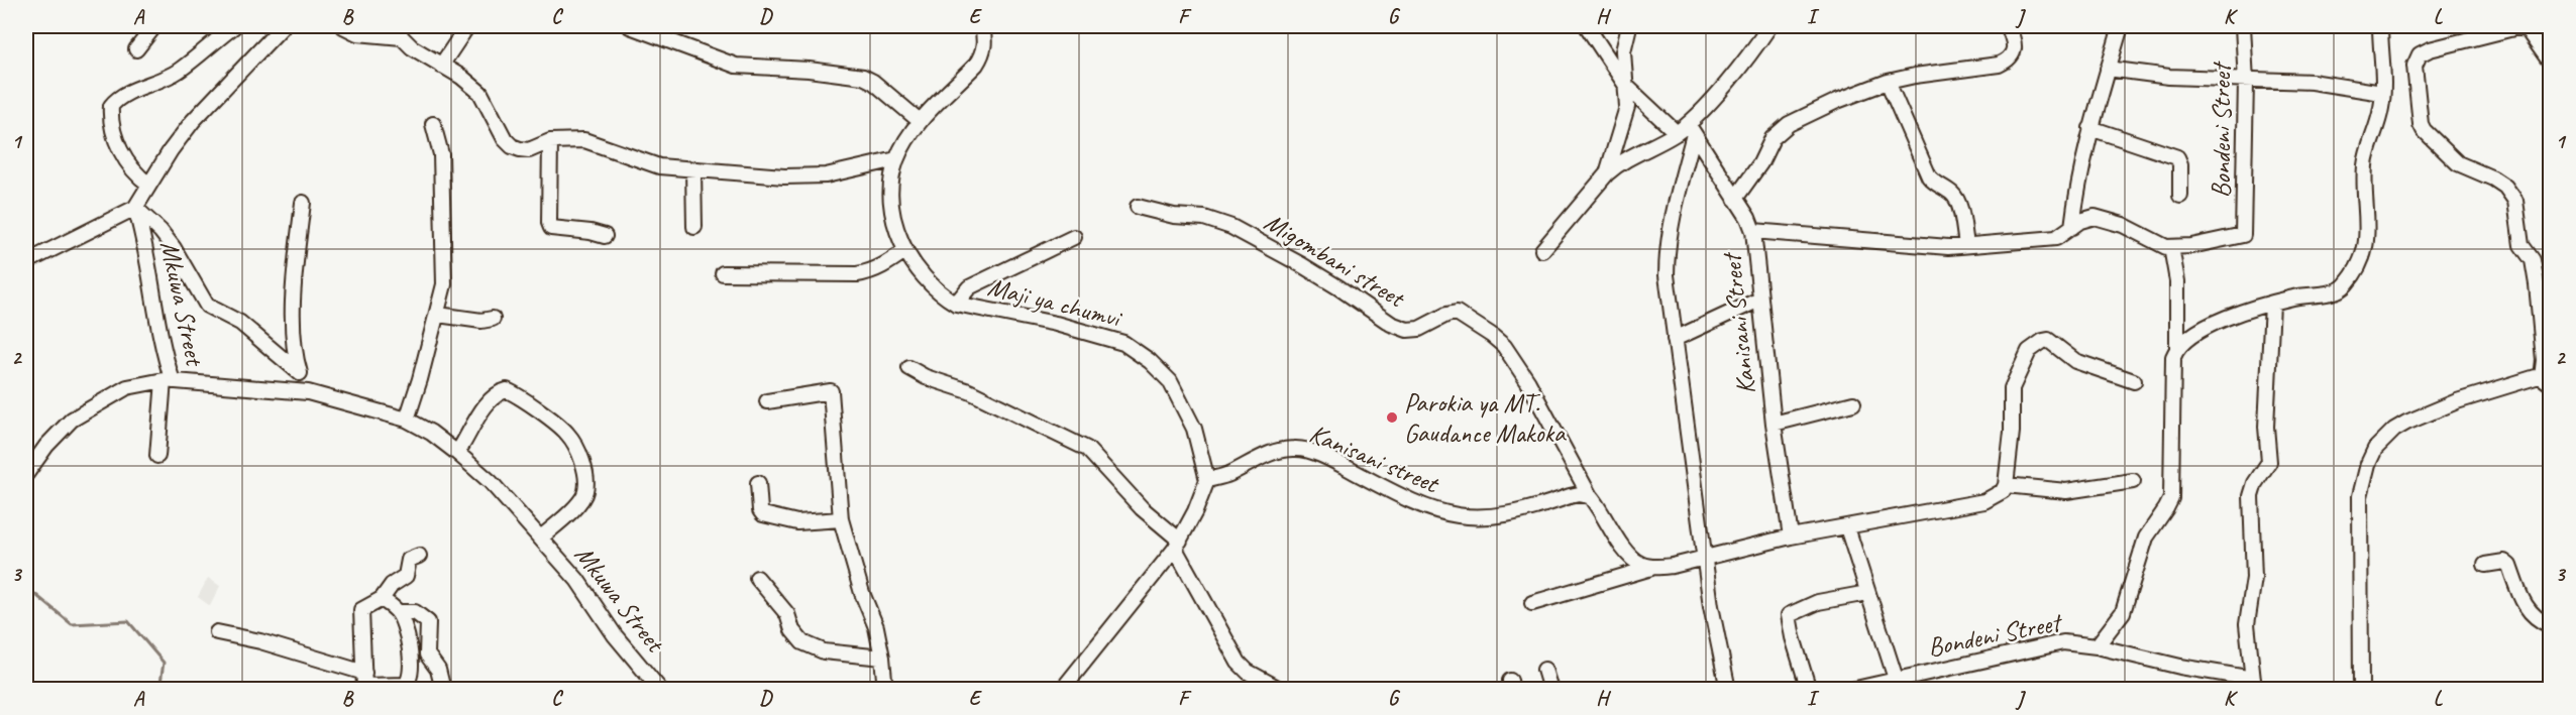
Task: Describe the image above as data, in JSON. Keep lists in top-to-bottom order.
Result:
{
  "streets": {
    "street": [
      "Bondeni Street",
      "Migombani street",
      "Maji ya chumvi",
      "Mkuwa Street",
      "Kanisani Street",
      "Kanisani street"
    ]
  },
  "crossings": [
    ["Migombani street", "Kanisani street"],
    ["Maji ya chumvi", "Kanisani street"]
  ],
  "places": ["Parokia ya MT. Gaudance Makoka"],
  "grid": {
    "columns": [
      "A",
      "B",
      "C",
      "D",
      "E",
      "F",
      "G",
      "H",
      "I",
      "J",
      "K",
      "L"
    ],
    "rows": ["1", "2", "3"]
  }
}
